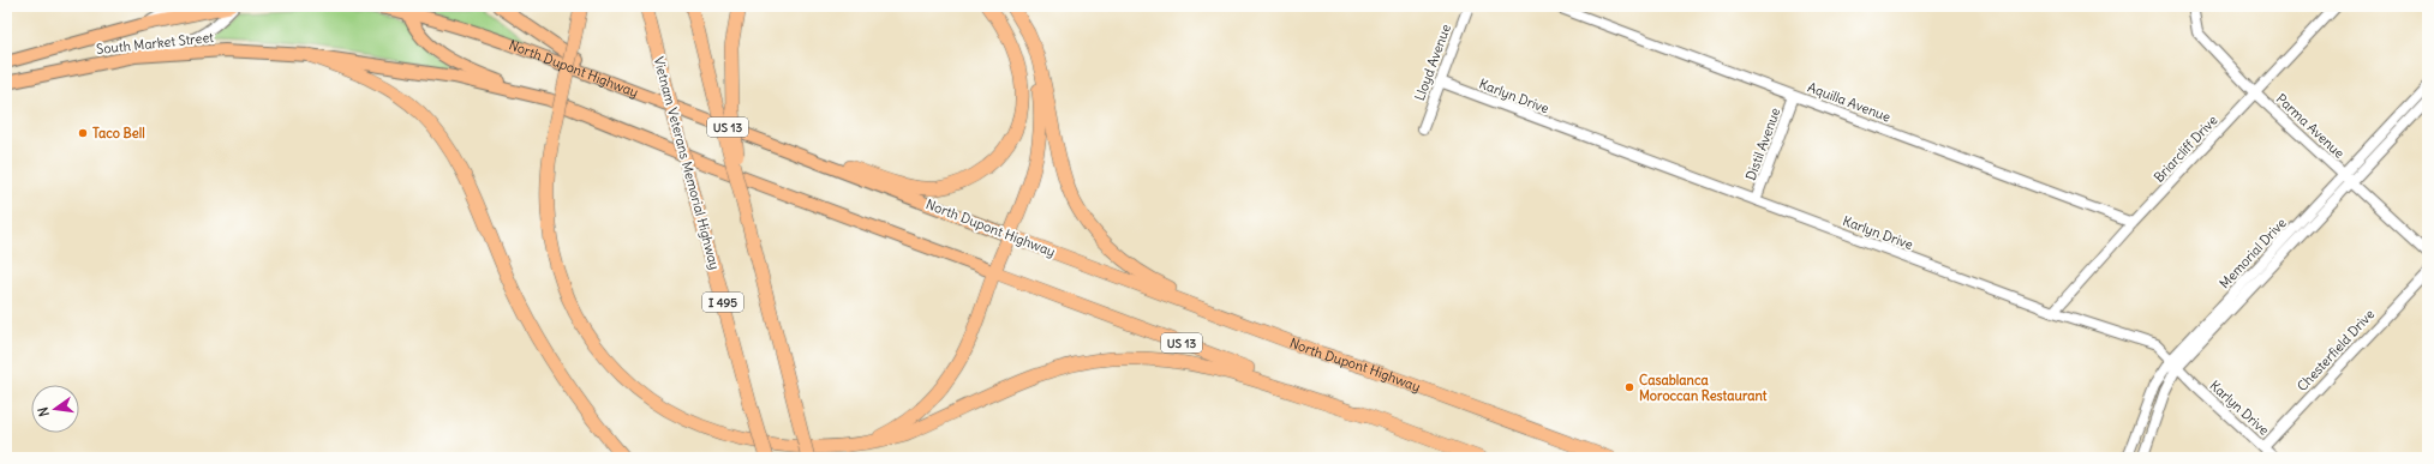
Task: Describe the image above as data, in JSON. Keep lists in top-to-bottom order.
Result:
{
  "streets": {
    "highway": [
      "North Dupont Highway",
      "US 13",
      "Vietnam Veterans Memorial Highway",
      "I 495"
    ],
    "main road": ["South Market Street"],
    "street": [
      "Lloyd Avenue",
      "Karlyn Drive",
      "Aquilla Avenue",
      "Parma Avenue",
      "Distil Avenue",
      "Briarcliff Drive",
      "Memorial Drive",
      "Chesterfield Drive"
    ]
  },
  "crossings": [
    ["Lloyd Avenue", "Karlyn Drive"],
    ["North Dupont Highway", "US 13"],
    ["Karlyn Drive", "Distil Avenue"],
    ["Karlyn Drive", "Briarcliff Drive"],
    ["Karlyn Drive", "Memorial Drive"],
    ["Karlyn Drive", "Chesterfield Drive"],
    ["Aquilla Avenue", "Distil Avenue"],
    ["Aquilla Avenue", "Briarcliff Drive"],
    ["Parma Avenue", "Briarcliff Drive"],
    ["Parma Avenue", "Memorial Drive"]
  ],
  "places": ["Taco Bell", "Casablanca Moroccan Restaurant"],
  "north": "left"
}
